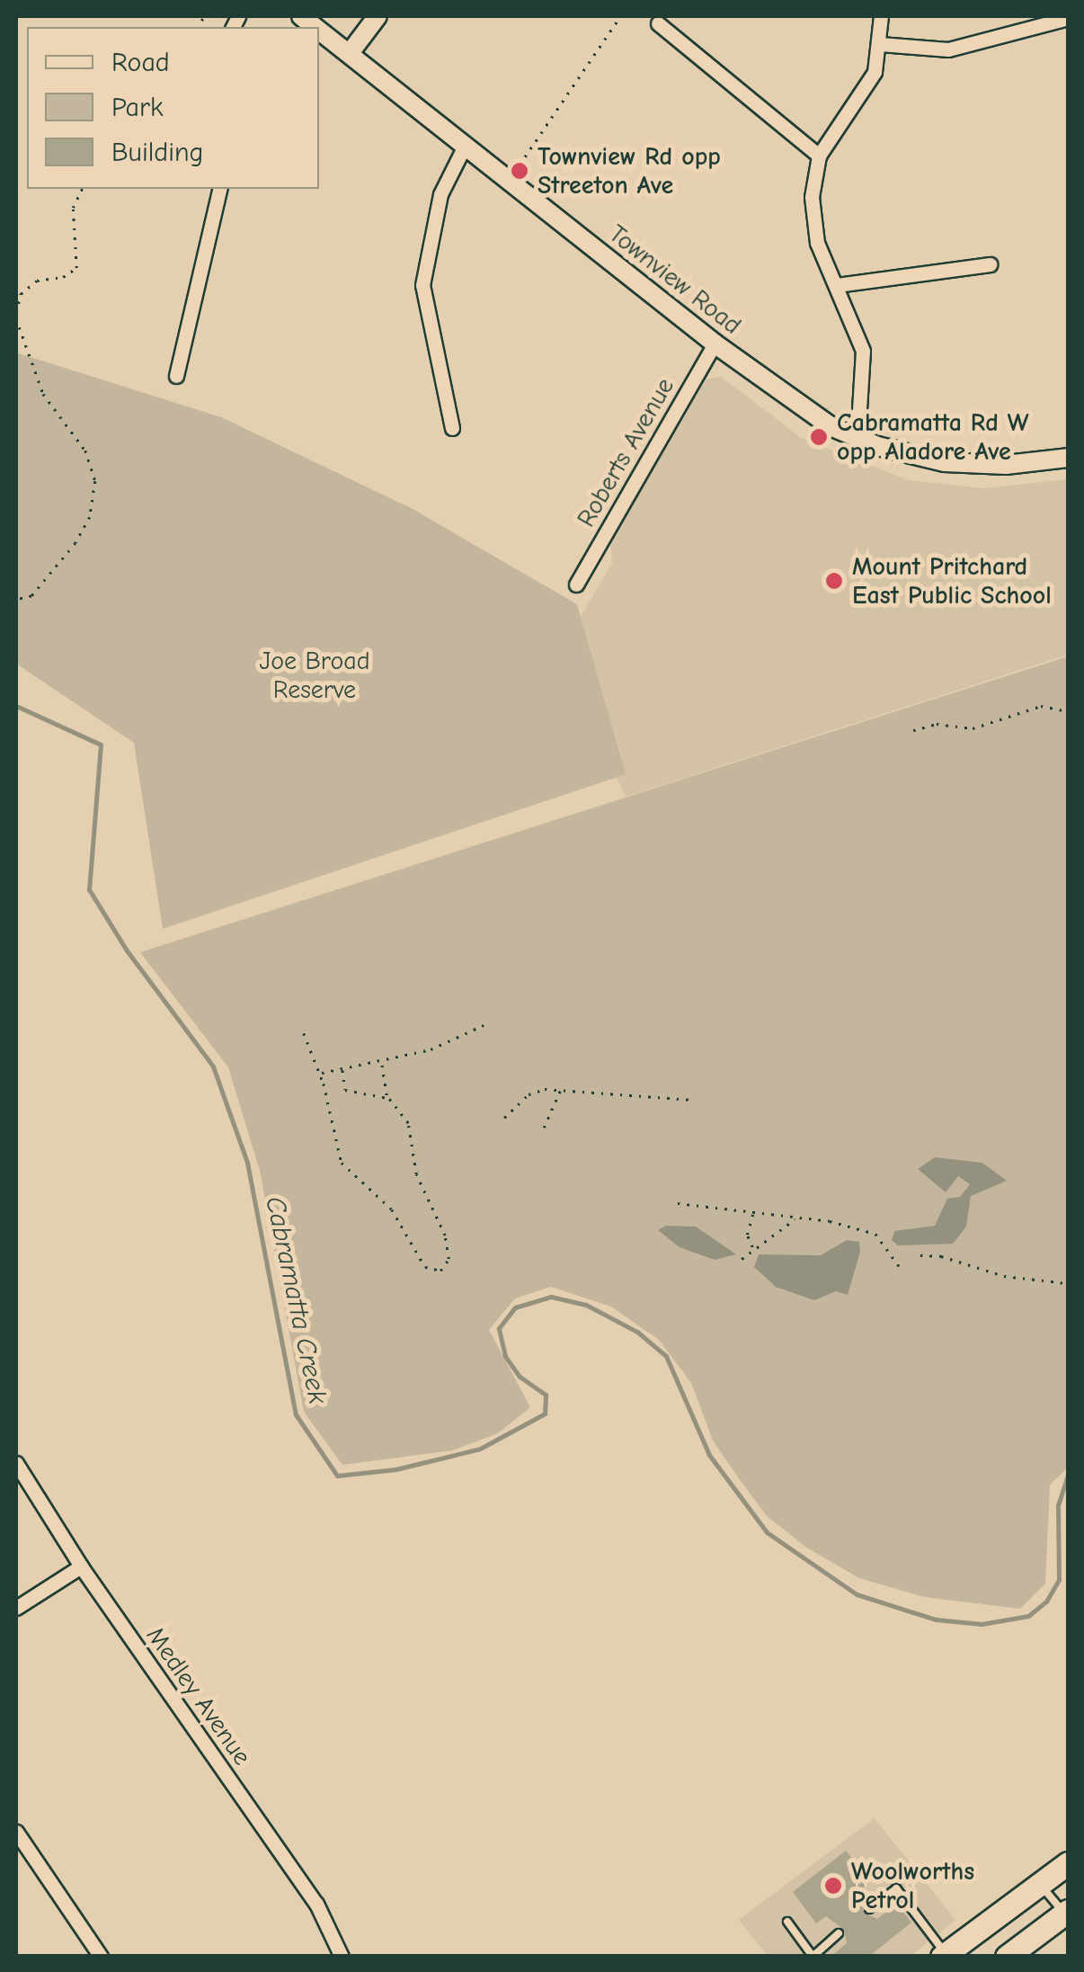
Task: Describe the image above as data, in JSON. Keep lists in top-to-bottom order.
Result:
{
  "streets": {
    "street": ["Townview Road", "Roberts Avenue", "Medley Avenue"]
  },
  "crossings": [
    ["Townview Road", "Roberts Avenue"]
  ],
  "water": ["Cabramatta Creek"],
  "parks": ["Joe Broad Reserve"],
  "places": [
    "Townview Rd opp Streeton Ave",
    "Cabramatta Rd W opp Aladore Ave",
    "Mount Pritchard East Public School",
    "Woolworths Petrol"
  ],
  "legend": ["Road", "Park", "Building"]
}
